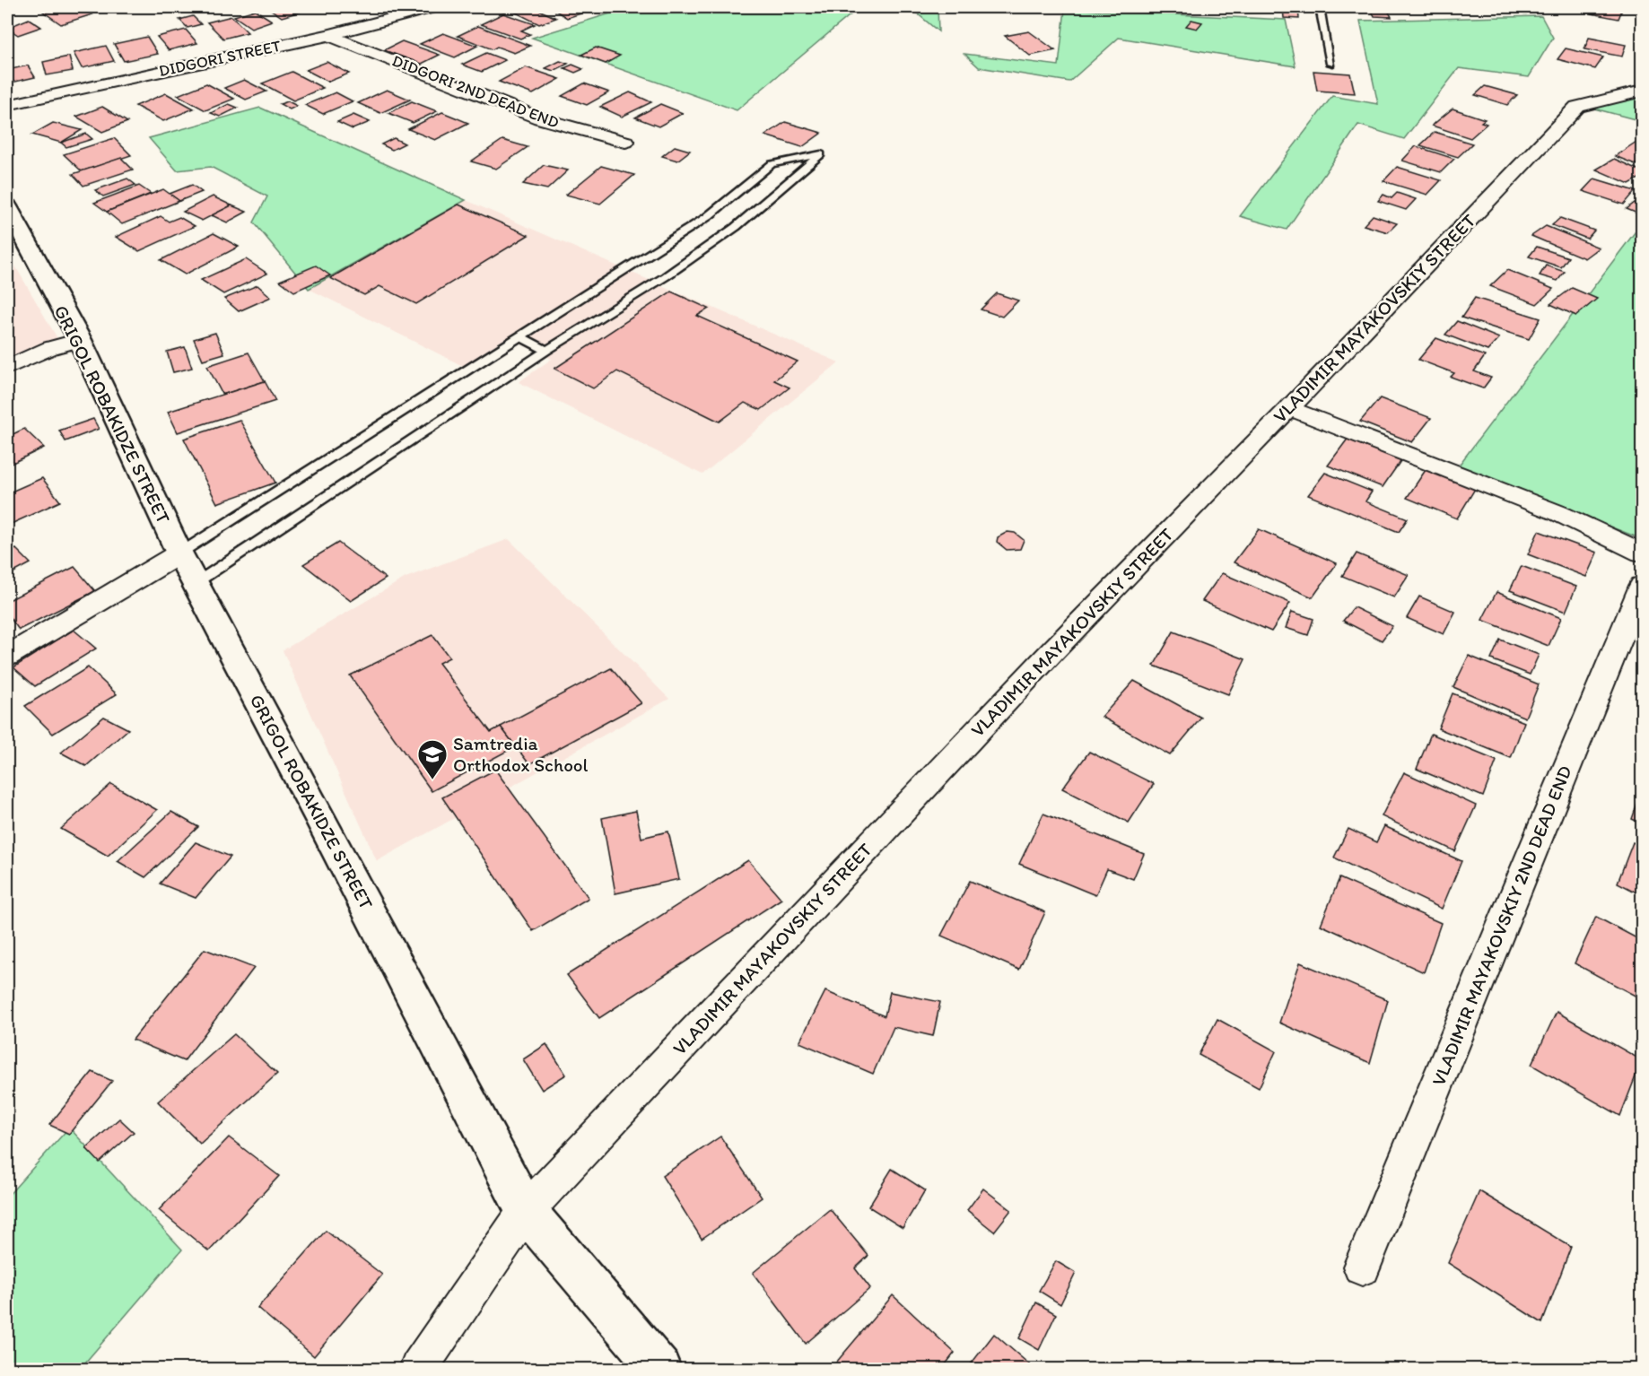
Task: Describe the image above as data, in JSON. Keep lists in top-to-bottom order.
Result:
{
  "streets": {
    "street": [
      "DIDGORI STREET",
      "DIDGORI 2ND DEAD END",
      "VLADIMIR MAYAKOVSKIY STREET",
      "GRIGOL ROBAKIDZE STREET",
      "VLADIMIR MAYAKOVSKIY 2ND DEAD END"
    ]
  },
  "crossings": [
    ["DIDGORI STREET", "DIDGORI 2ND DEAD END"],
    ["VLADIMIR MAYAKOVSKIY STREET", "GRIGOL ROBAKIDZE STREET"]
  ],
  "places": {
    "school or university": ["Samtredia Orthodox School"]
  }
}
